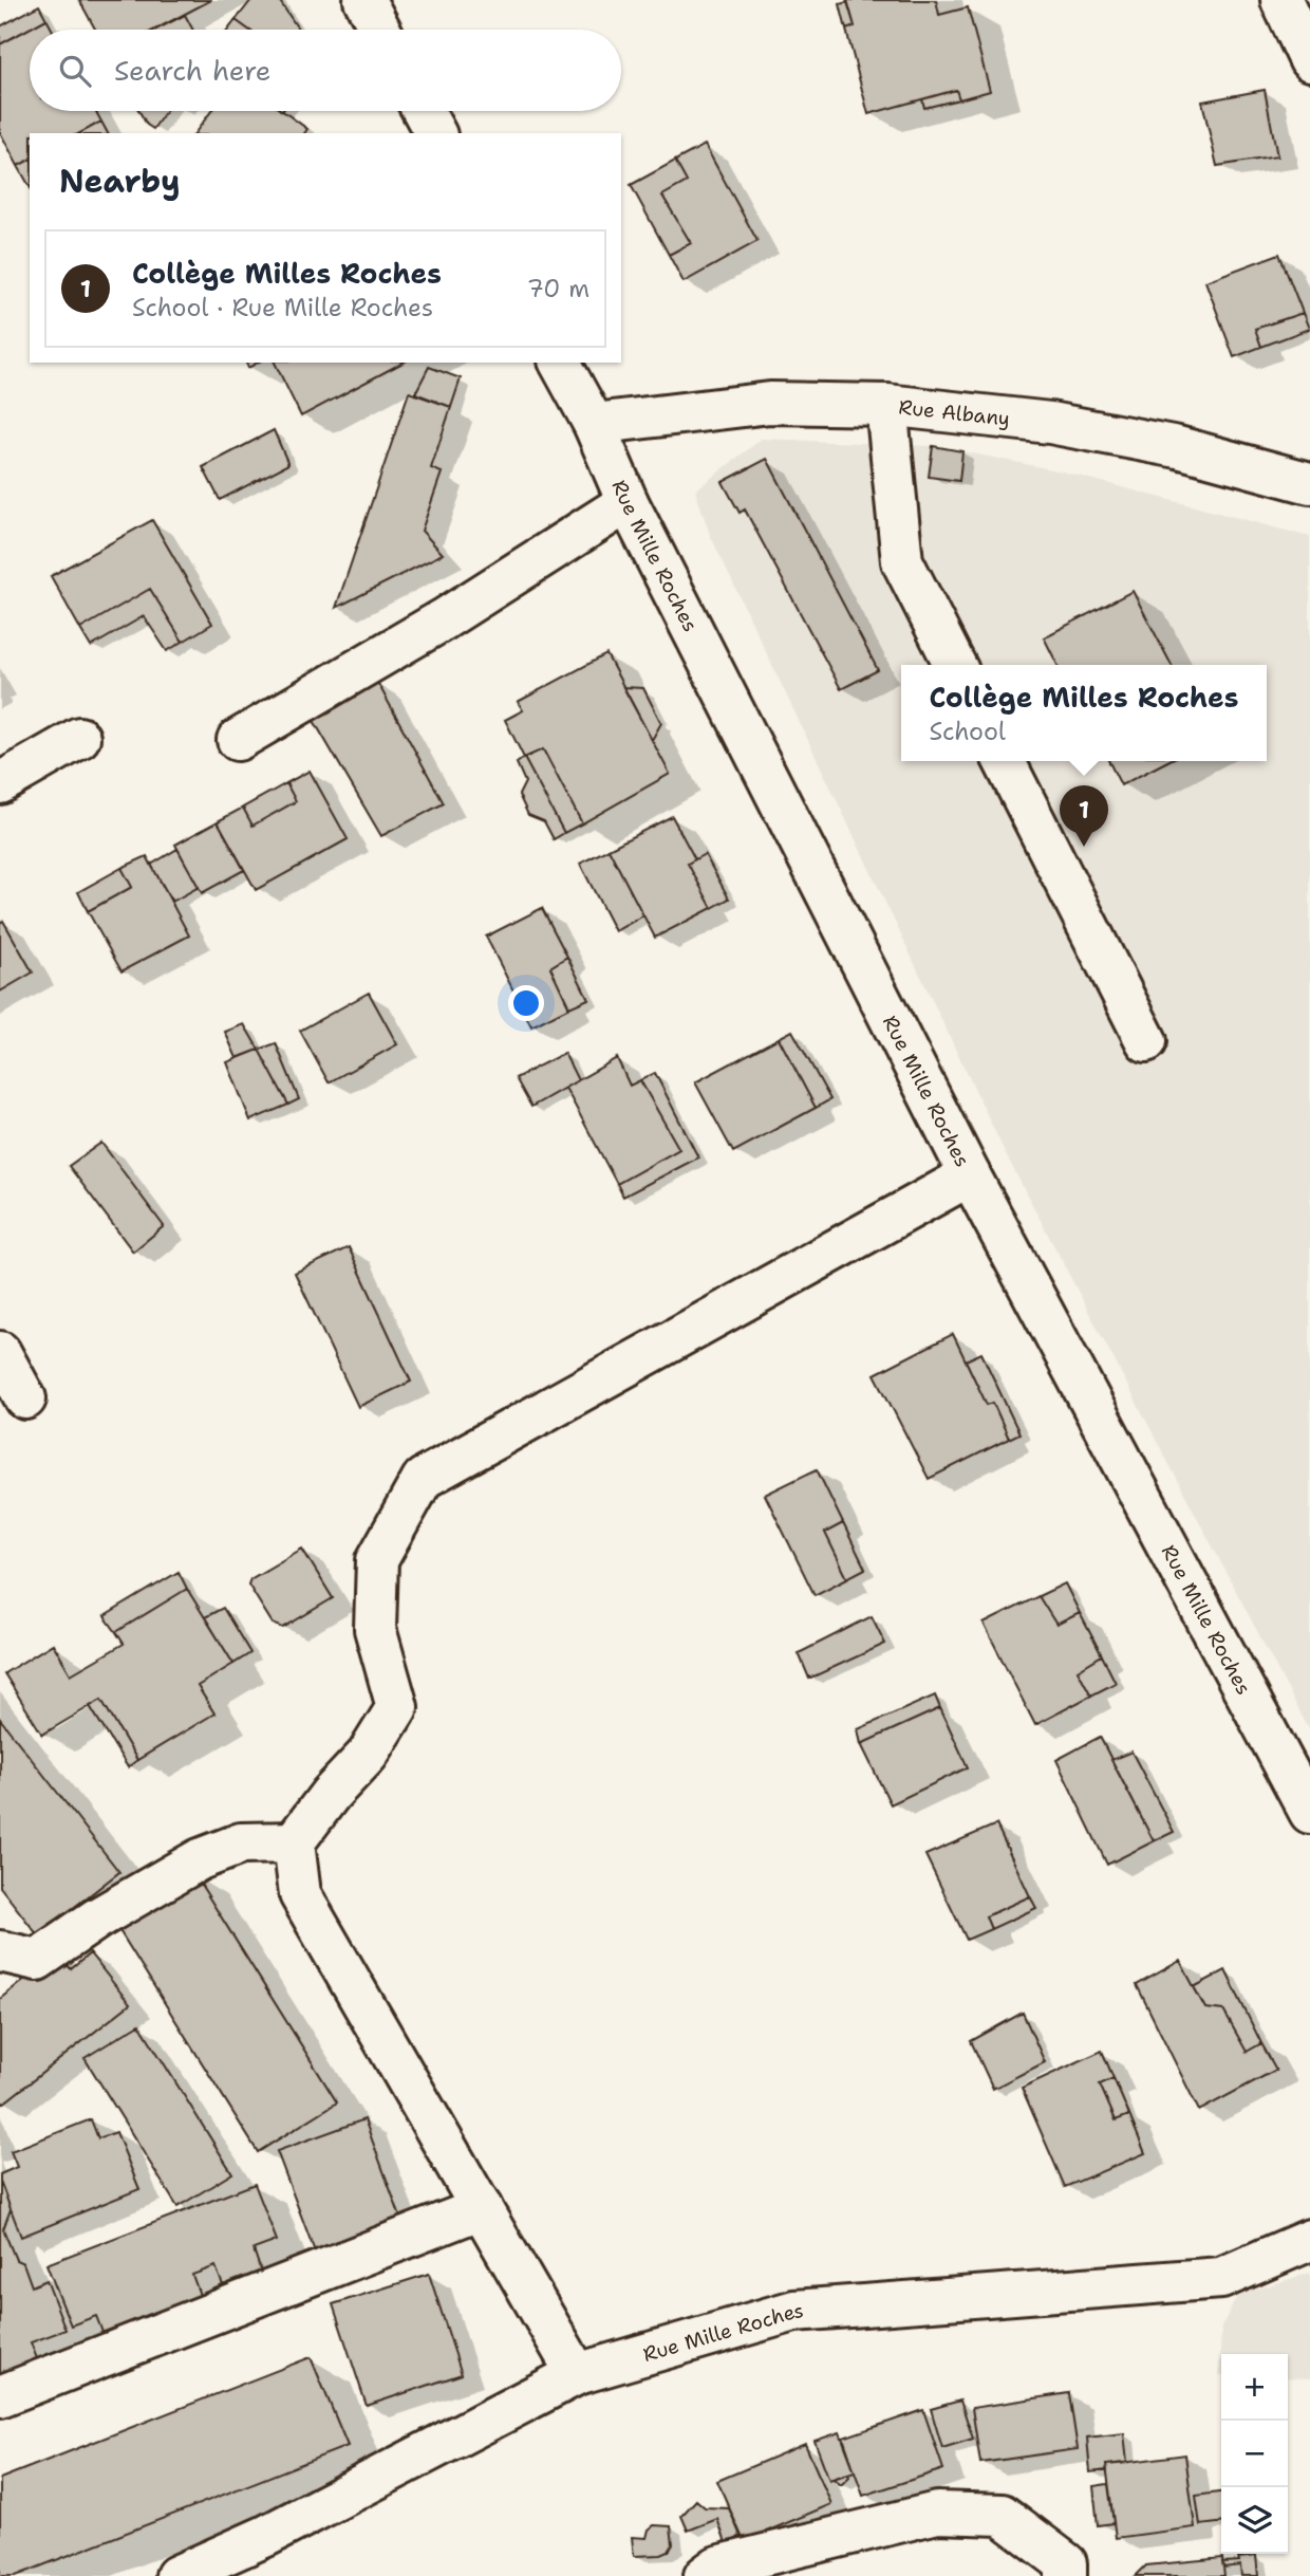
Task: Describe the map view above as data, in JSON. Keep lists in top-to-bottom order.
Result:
{
  "streets": {
    "street": ["Rue Albany", "Rue Mille Roches"]
  },
  "crossings": [
    ["Rue Albany", "Rue Mille Roches"]
  ],
  "page": {
    "search": "Search here",
    "heading": "Nearby",
    "list": [
      {
        "mark": "1",
        "name": "Collège Milles Roches",
        "note": "School · Rue Mille Roches",
        "value": "70 m"
      }
    ],
    "popup": ["Collège Milles Roches", "School"],
    "pins": "1",
    "map_buttons": ["+", "−"]
  }
}
